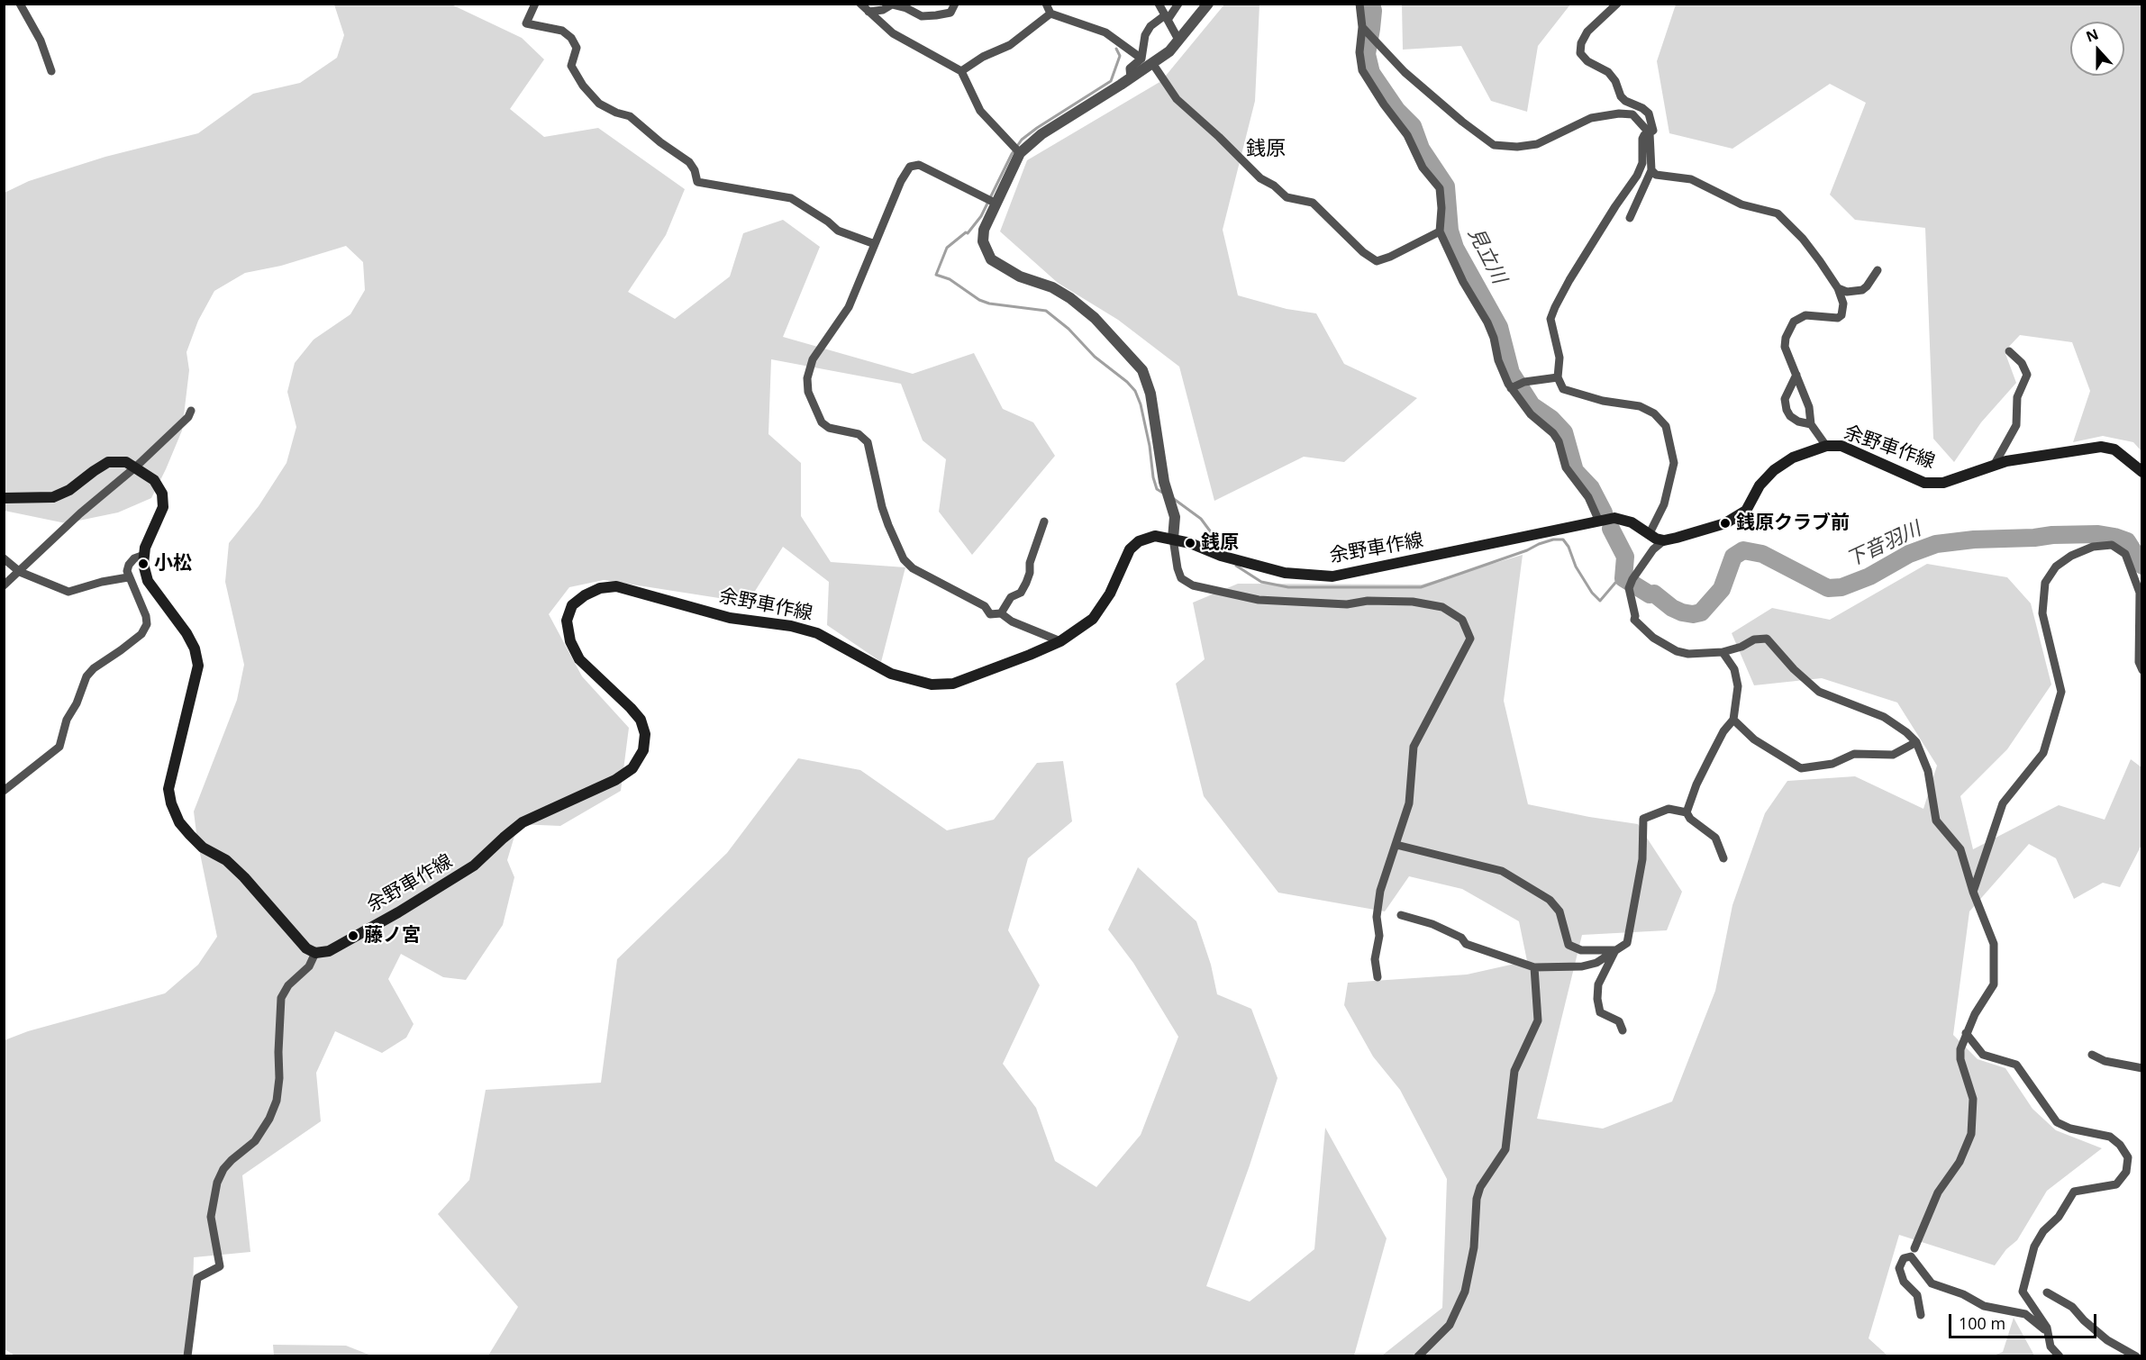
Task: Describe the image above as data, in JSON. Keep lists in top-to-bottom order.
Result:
{
  "streets": {
    "main road": ["余野車作線"]
  },
  "districts": ["銭原"],
  "water": ["見立川", "下音羽川"],
  "places": [
    "銭原クラブ前",
    "銭原",
    "小松",
    "藤ノ宮"
  ],
  "scale_bar": "100 m",
  "north": "top"
}
